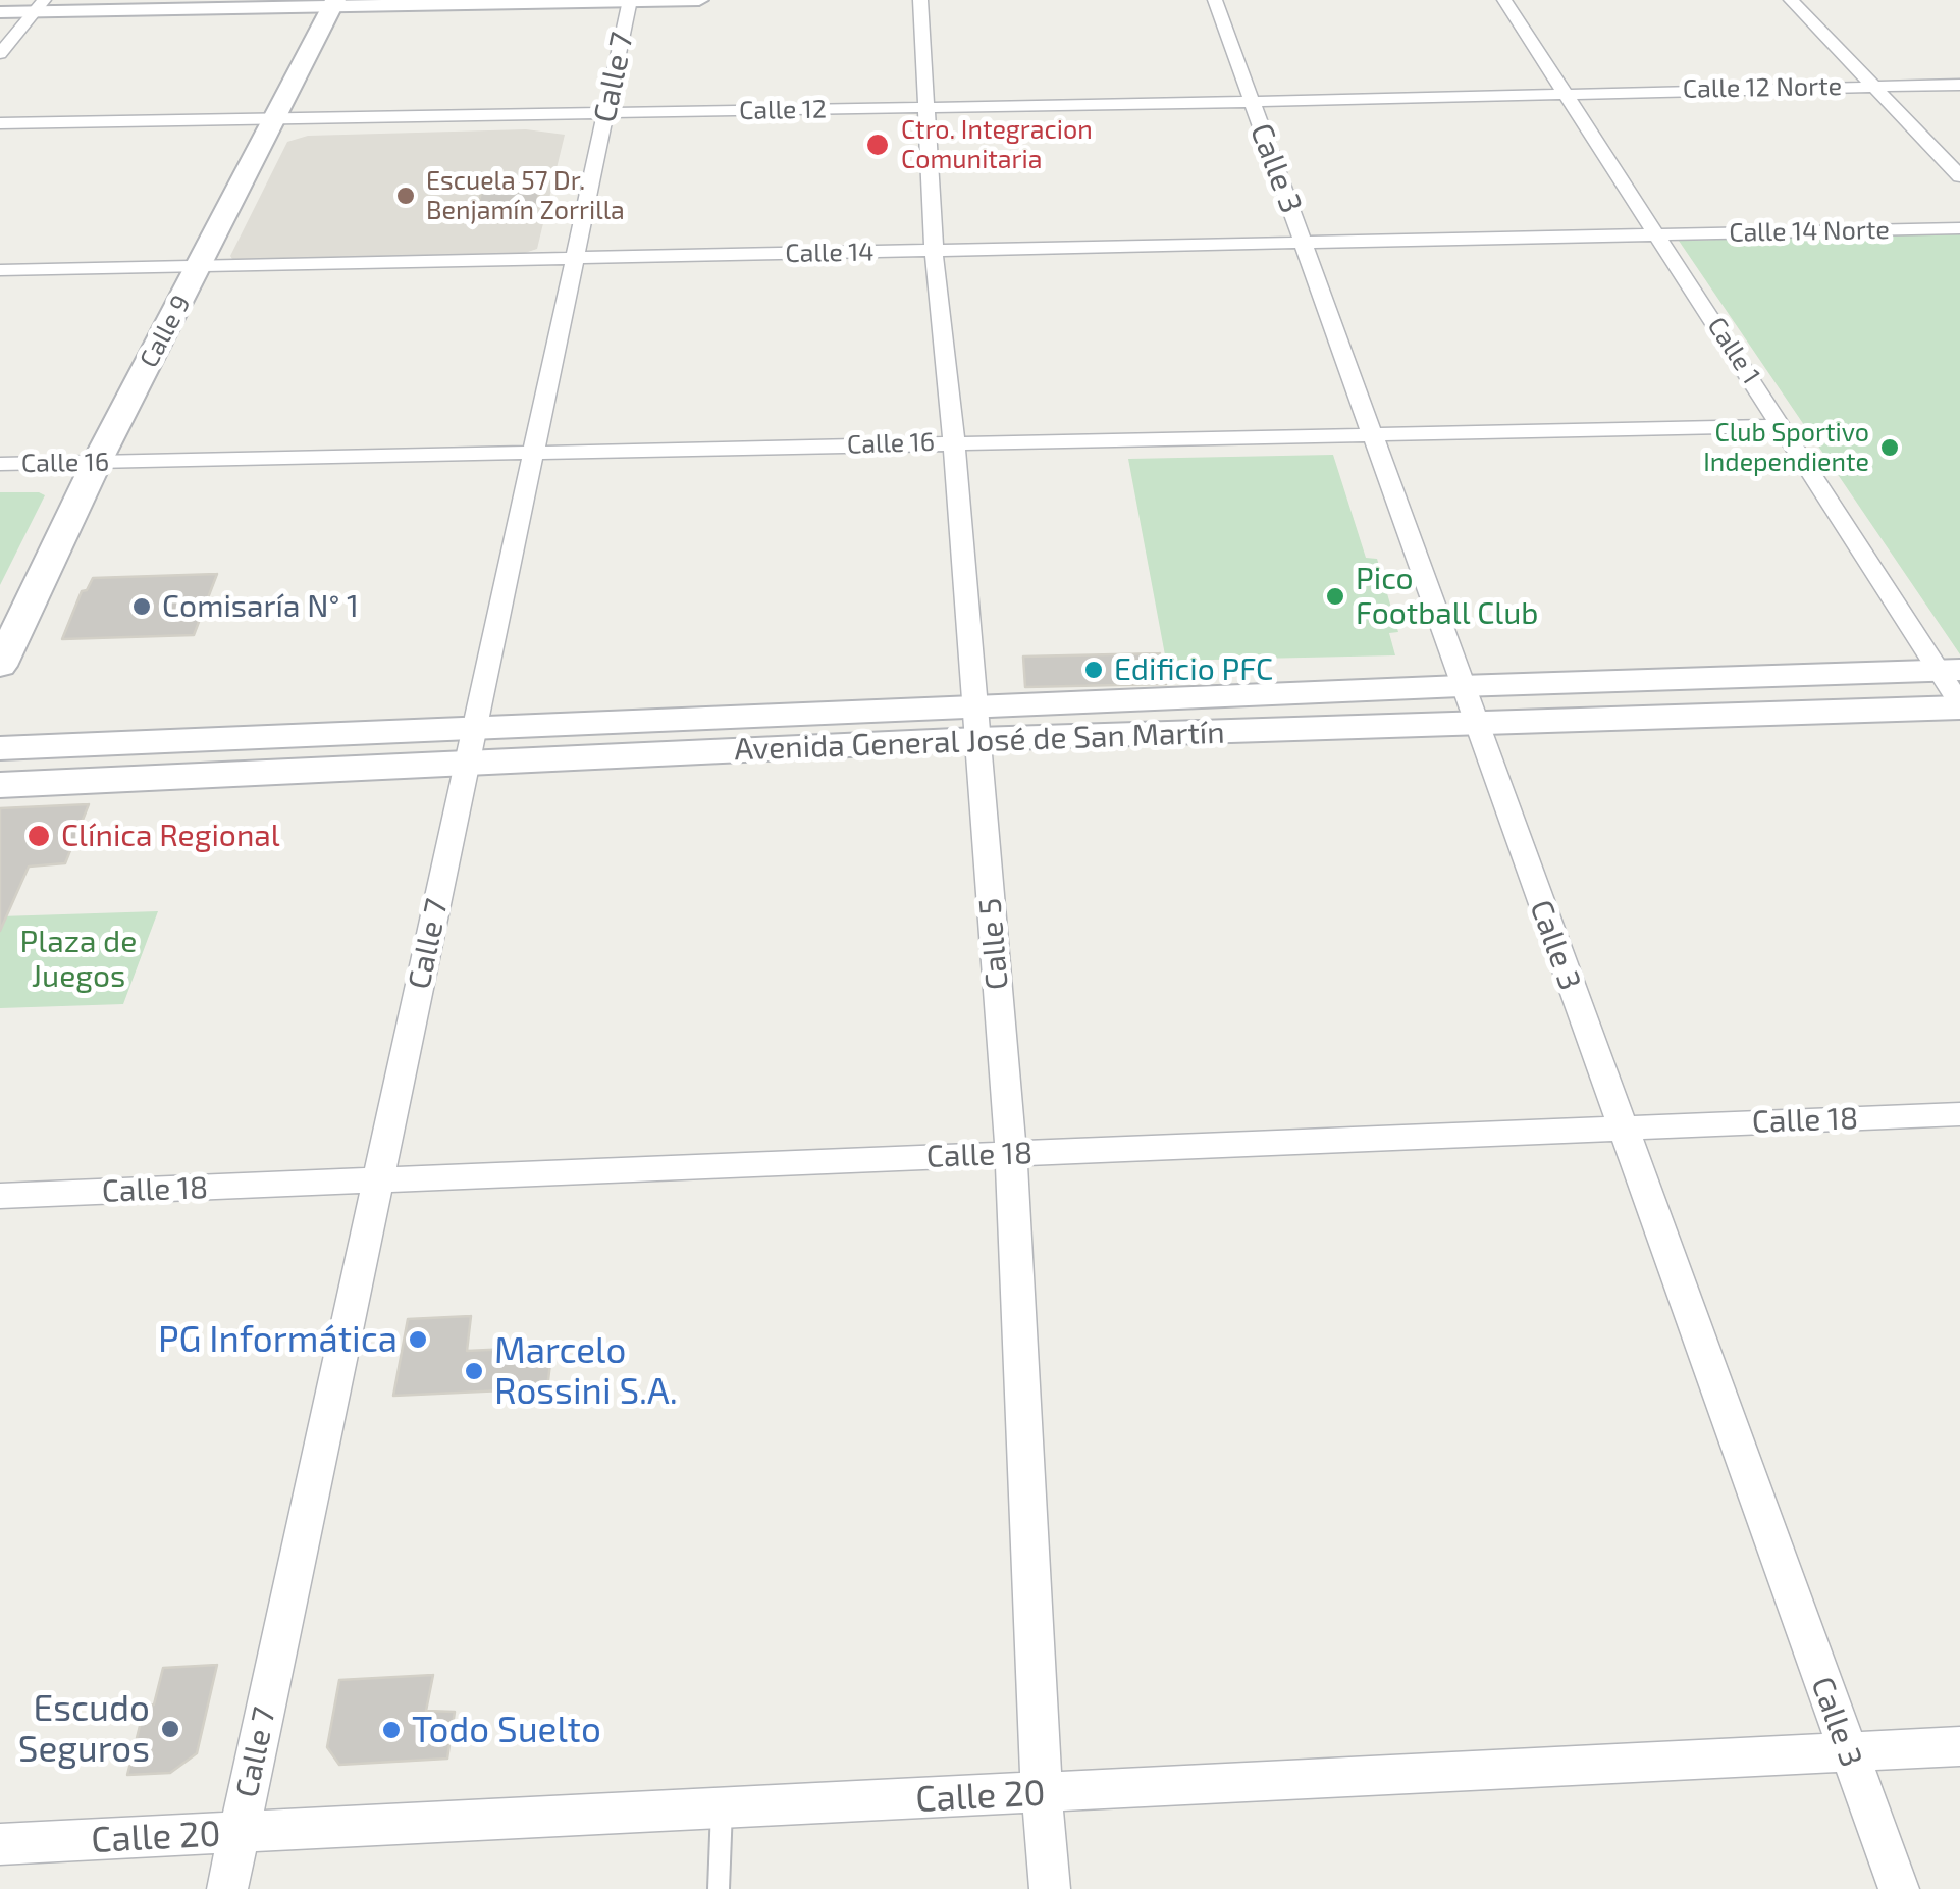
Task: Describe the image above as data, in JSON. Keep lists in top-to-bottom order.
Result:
{
  "streets": {
    "main road": ["Calle 9", "Avenida General José de San Martín"],
    "street": [
      "Calle 7",
      "Calle 12 Norte",
      "Calle 12",
      "Calle 3",
      "Calle 14 Norte",
      "Calle 14",
      "Calle 1",
      "Calle 16",
      "Calle 5",
      "Calle 18",
      "Calle 20"
    ]
  },
  "crossings": [
    ["Calle 7", "Calle 12"],
    ["Calle 7", "Calle 14"],
    ["Calle 7", "Calle 16"],
    ["Calle 7", "Avenida General José de San Martín"],
    ["Calle 7", "Calle 18"],
    ["Calle 7", "Calle 20"],
    ["Calle 12 Norte", "Calle 12"],
    ["Calle 12 Norte", "Calle 1"],
    ["Calle 12", "Calle 3"],
    ["Calle 12", "Calle 9"],
    ["Calle 12", "Calle 1"],
    ["Calle 12", "Calle 5"],
    ["Calle 3", "Calle 14"],
    ["Calle 3", "Calle 16"],
    ["Calle 3", "Avenida General José de San Martín"],
    ["Calle 3", "Calle 18"],
    ["Calle 3", "Calle 20"],
    ["Calle 14 Norte", "Calle 14"],
    ["Calle 14 Norte", "Calle 1"],
    ["Calle 14", "Calle 9"],
    ["Calle 14", "Calle 1"],
    ["Calle 14", "Calle 5"],
    ["Calle 9", "Calle 16"],
    ["Calle 1", "Calle 16"],
    ["Calle 1", "Avenida General José de San Martín"],
    ["Calle 16", "Calle 5"],
    ["Avenida General José de San Martín", "Calle 5"],
    ["Calle 5", "Calle 18"],
    ["Calle 5", "Calle 20"]
  ],
  "parks": ["Plaza de Juegos"],
  "places": [
    "Ctro. Integracion Comunitaria",
    "Escuela 57 Dr. Benjamín Zorrilla",
    "Club Sportivo Independiente",
    "Pico Football Club",
    "Comisaría N° 1",
    "Edificio PFC",
    "Clínica Regional",
    "PG Informática",
    "Marcelo Rossini S.A.",
    "Escudo Seguros",
    "Todo Suelto"
  ]
}
